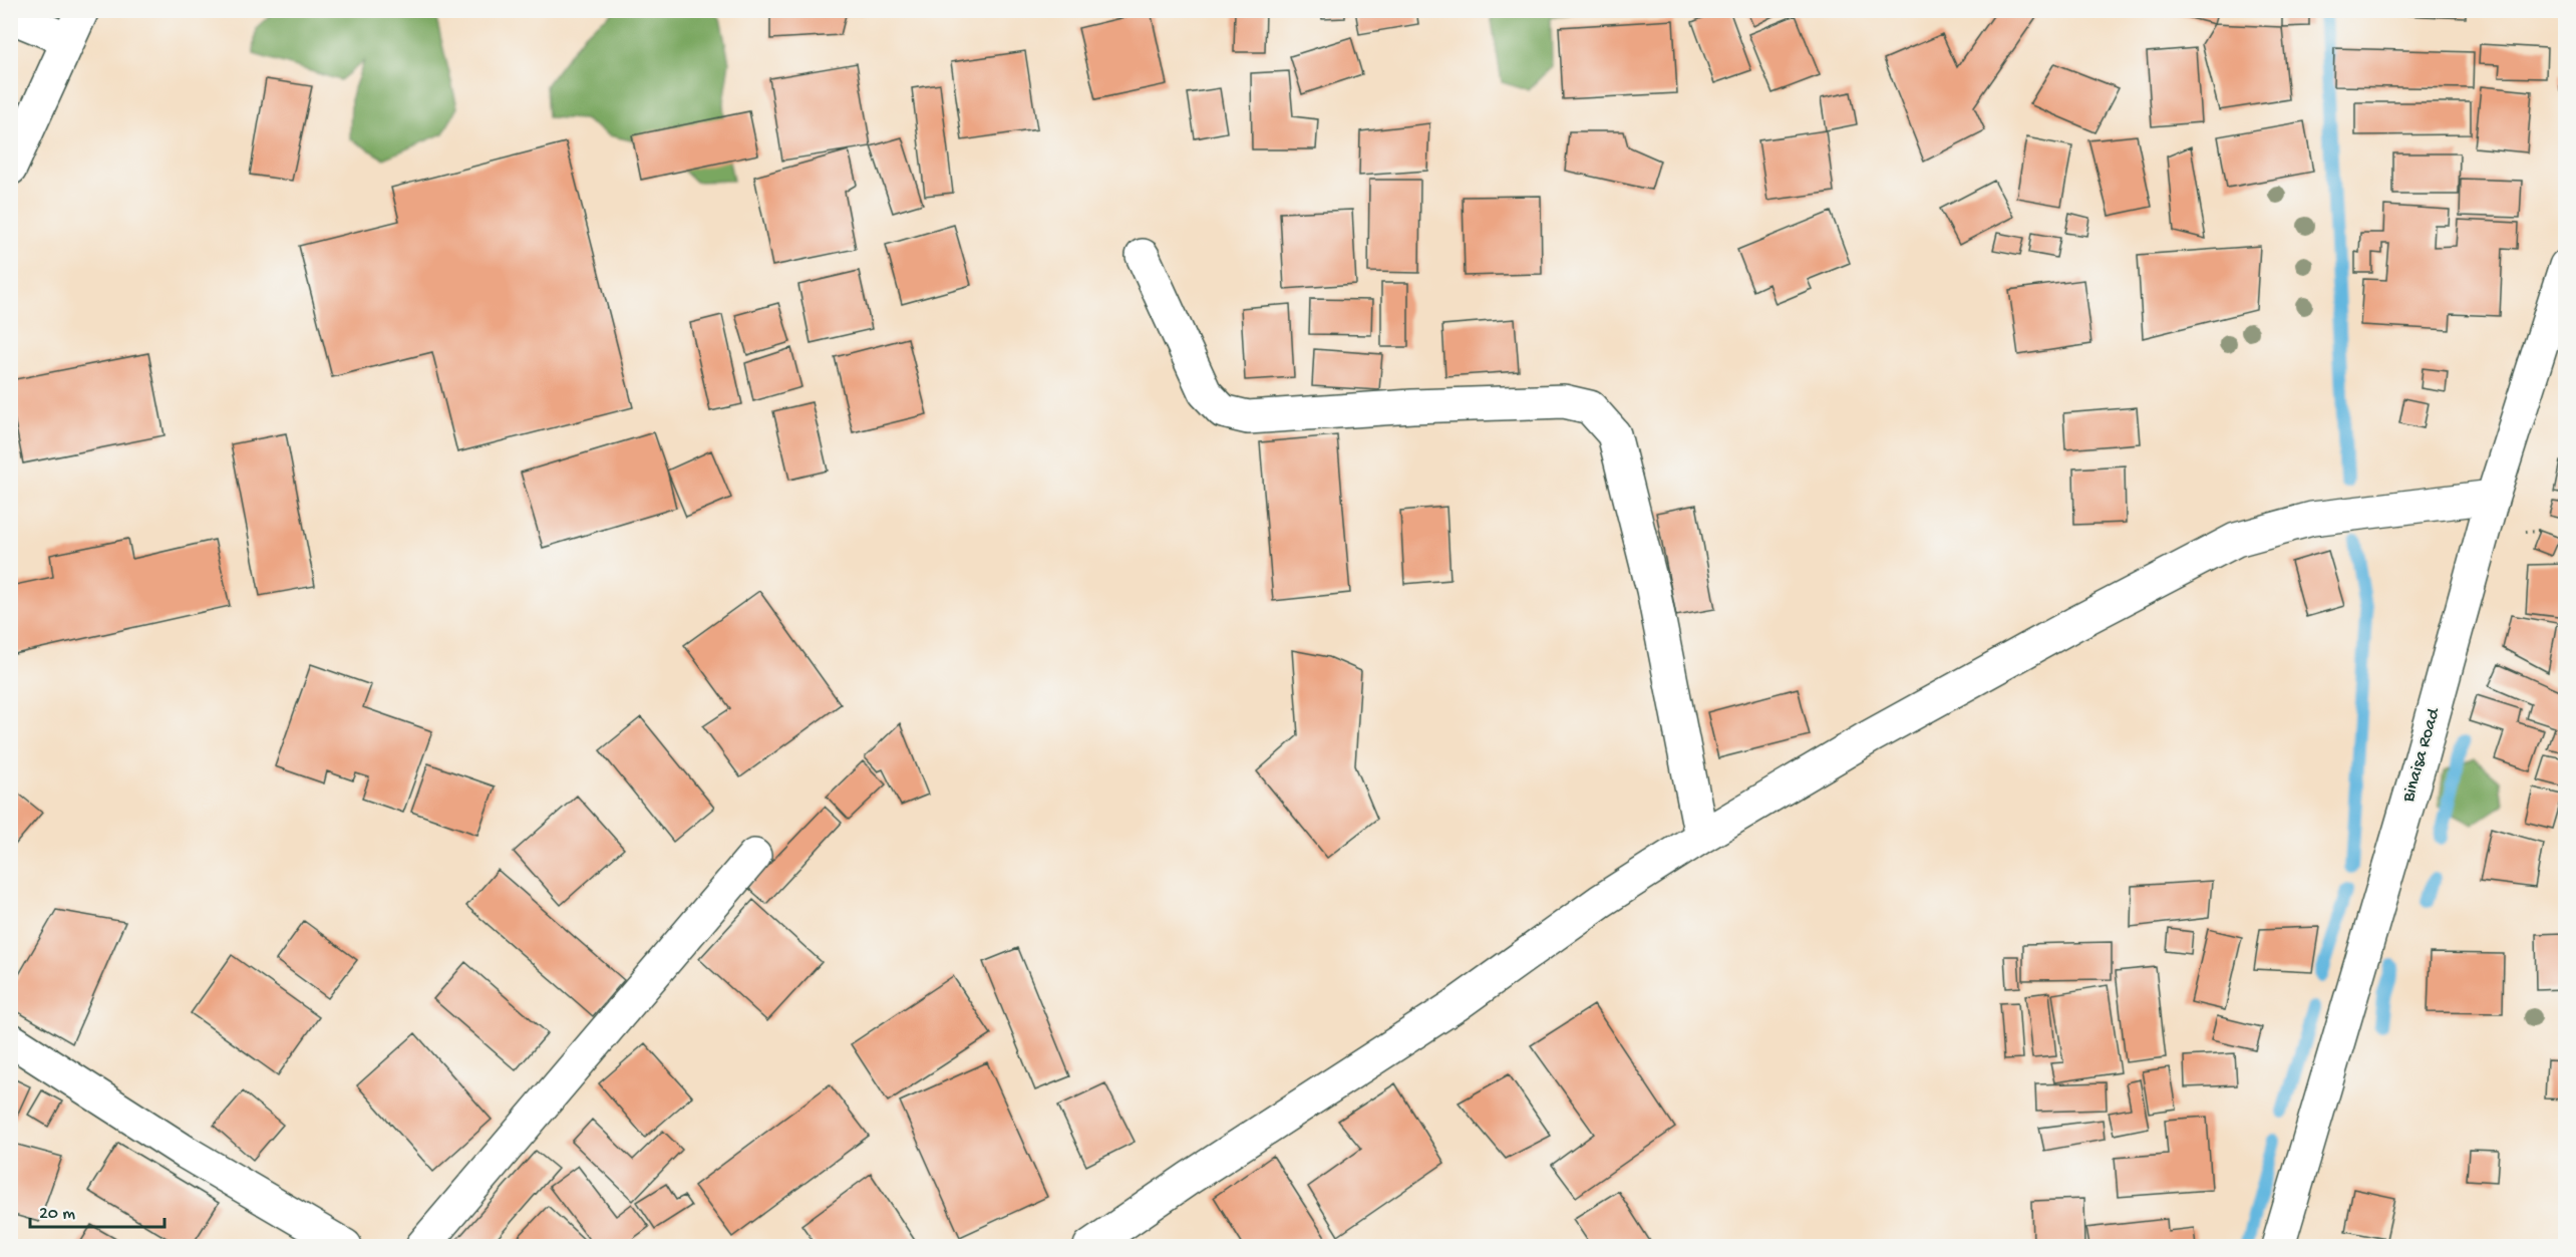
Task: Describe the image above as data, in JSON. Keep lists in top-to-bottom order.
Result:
{
  "streets": {
    "street": ["Binaisa Road"]
  },
  "scale_bar": "20 m"
}
